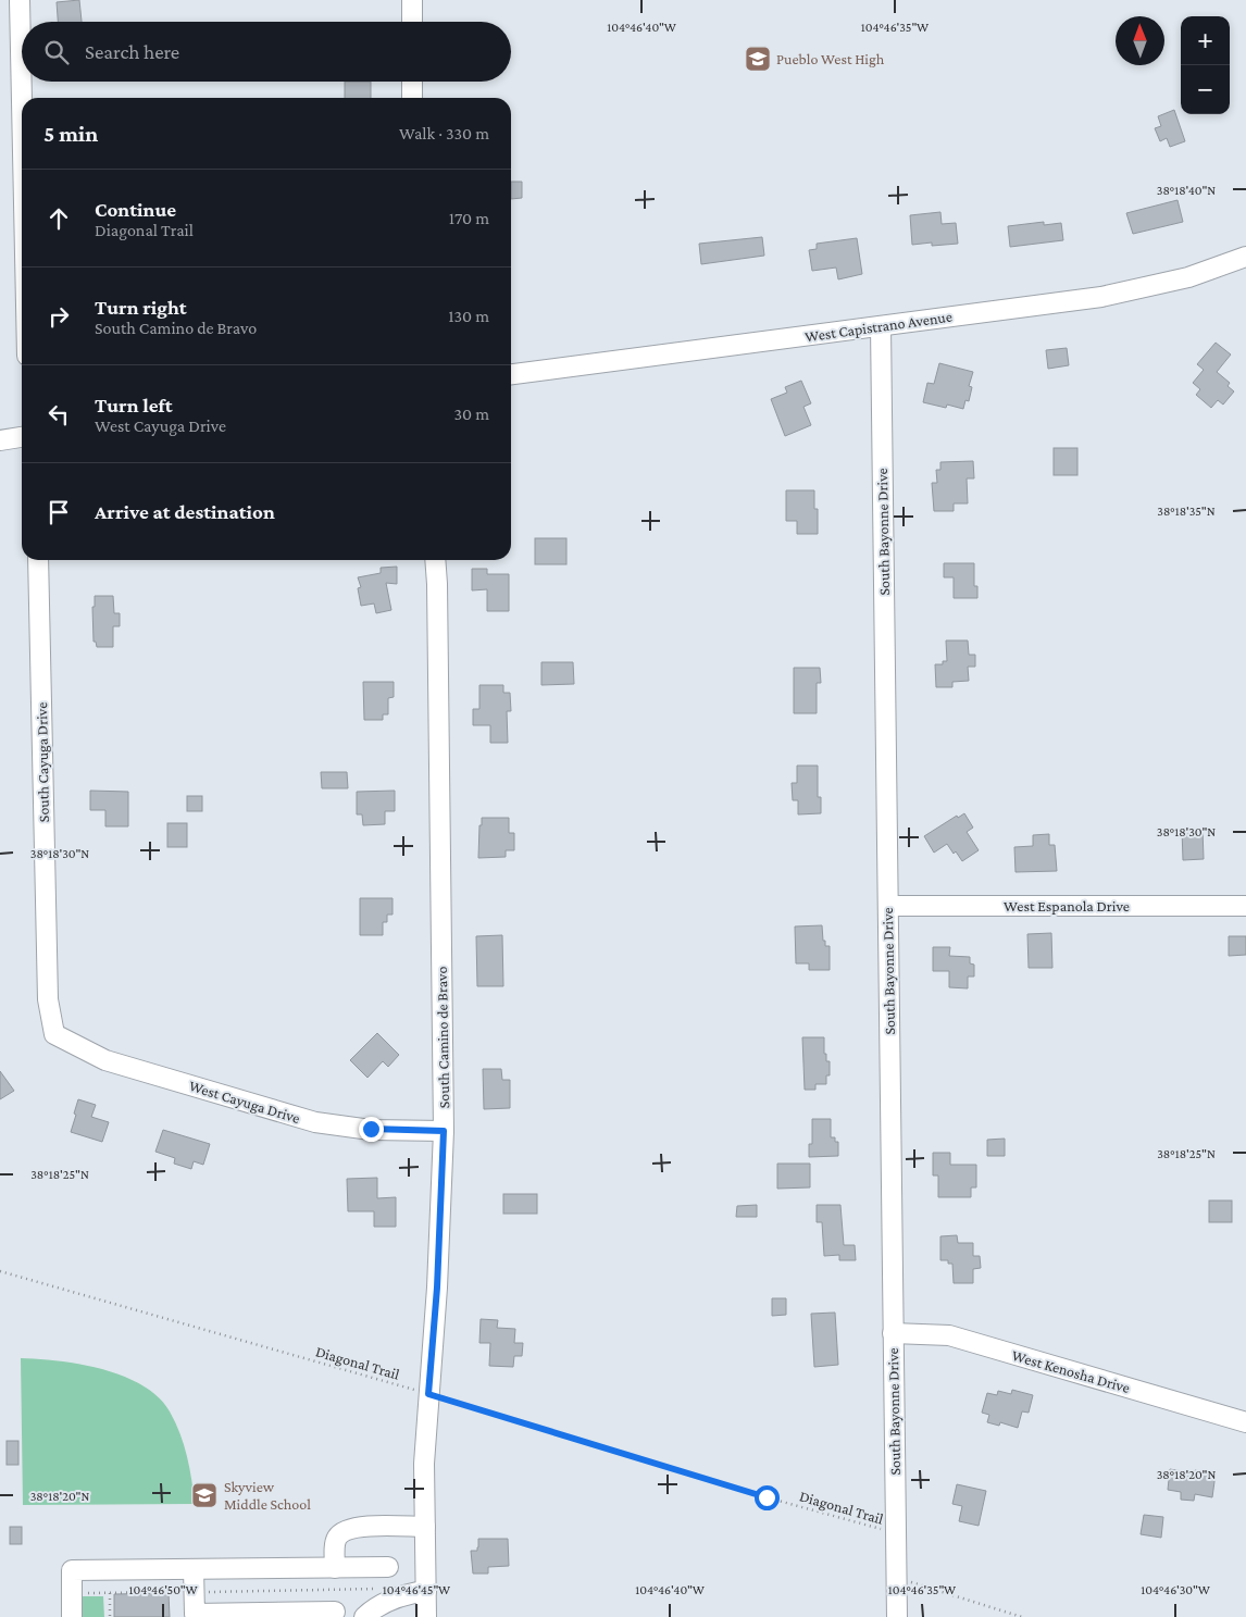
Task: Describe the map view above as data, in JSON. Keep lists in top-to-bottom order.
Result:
{
  "streets": {
    "street": [
      "West Capistrano Avenue",
      "South Bayonne Drive",
      "South Cayuga Drive",
      "West Espanola Drive",
      "South Camino de Bravo",
      "West Cayuga Drive",
      "West Kenosha Drive"
    ],
    "path": ["Diagonal Trail"]
  },
  "crossings": [
    ["West Capistrano Avenue", "South Bayonne Drive"],
    ["South Bayonne Drive", "West Espanola Drive"],
    ["South Bayonne Drive", "Diagonal Trail"],
    ["South Bayonne Drive", "West Kenosha Drive"],
    ["South Cayuga Drive", "West Cayuga Drive"],
    ["South Camino de Bravo", "West Cayuga Drive"],
    ["South Camino de Bravo", "Diagonal Trail"]
  ],
  "places": {
    "school or university": ["Pueblo West High", "Skyview Middle School"]
  },
  "north": "top",
  "page": {
    "map_buttons": ["+", "−"],
    "search": "Search here",
    "heading": ["5 min", "Walk · 330 m"],
    "list": [
      ["Continue", "Diagonal Trail", "170 m"],
      ["Turn right", "South Camino de Bravo", "130 m"],
      ["Turn left", "West Cayuga Drive", "30 m"],
      "Arrive at destination"
    ]
  },
  "coordinates": [
    "104°46'40\"W",
    "104°46'35\"W",
    "38°18'40\"N",
    "38°18'35\"N",
    "38°18'30\"N",
    "38°18'25\"N",
    "38°18'20\"N",
    "104°46'50\"W",
    "104°46'45\"W",
    "104°46'30\"W"
  ]
}
